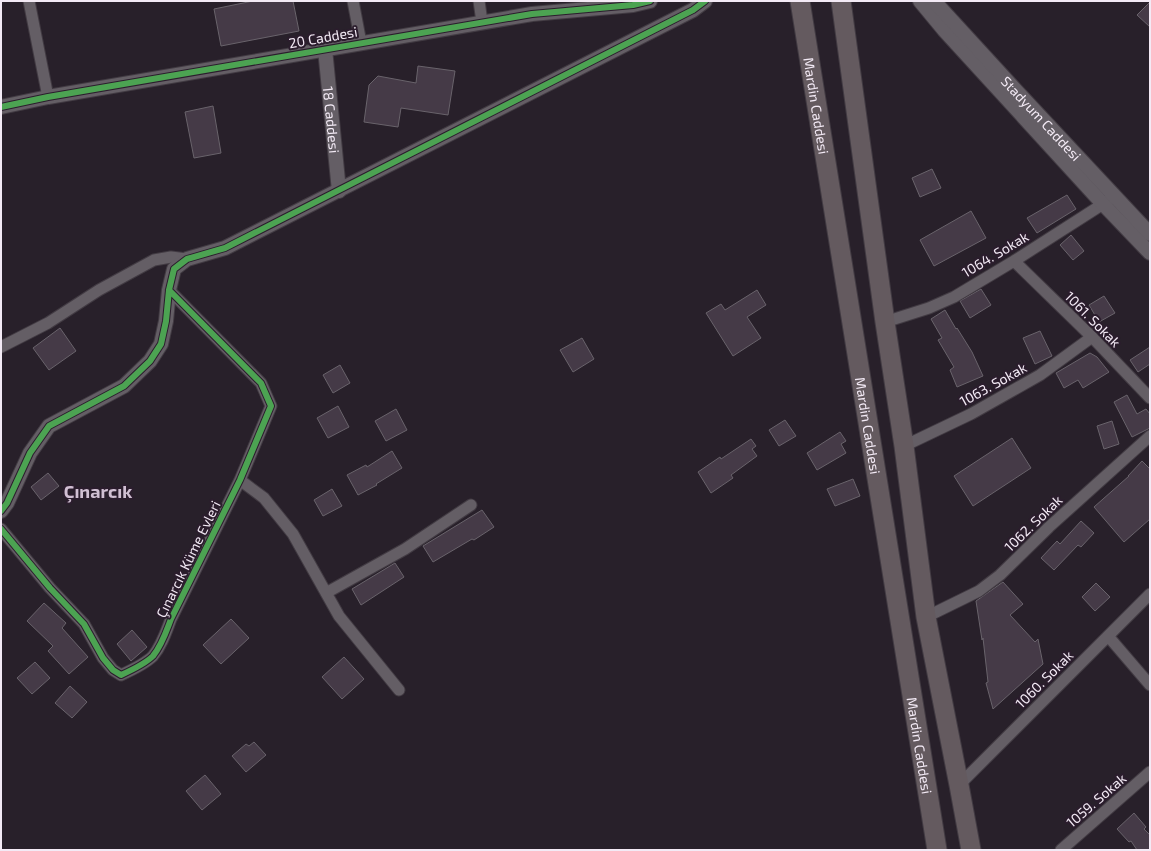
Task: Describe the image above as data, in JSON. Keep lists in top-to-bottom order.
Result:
{
  "streets": {
    "highway": ["Mardin Caddesi"],
    "street": [
      "20 Caddesi",
      "Stadyum Caddesi",
      "18 Caddesi",
      "1064. Sokak",
      "1061. Sokak",
      "1063. Sokak",
      "1062. Sokak",
      "Çınarcık Küme Evleri",
      "1060. Sokak",
      "1059. Sokak"
    ]
  },
  "crossings": [
    ["20 Caddesi", "18 Caddesi"],
    ["Mardin Caddesi", "1064. Sokak"],
    ["Mardin Caddesi", "1063. Sokak"],
    ["Mardin Caddesi", "1062. Sokak"],
    ["Mardin Caddesi", "1060. Sokak"],
    ["Stadyum Caddesi", "1064. Sokak"],
    ["1064. Sokak", "1061. Sokak"],
    ["1061. Sokak", "1063. Sokak"]
  ],
  "districts": ["Çınarcık"]
}
